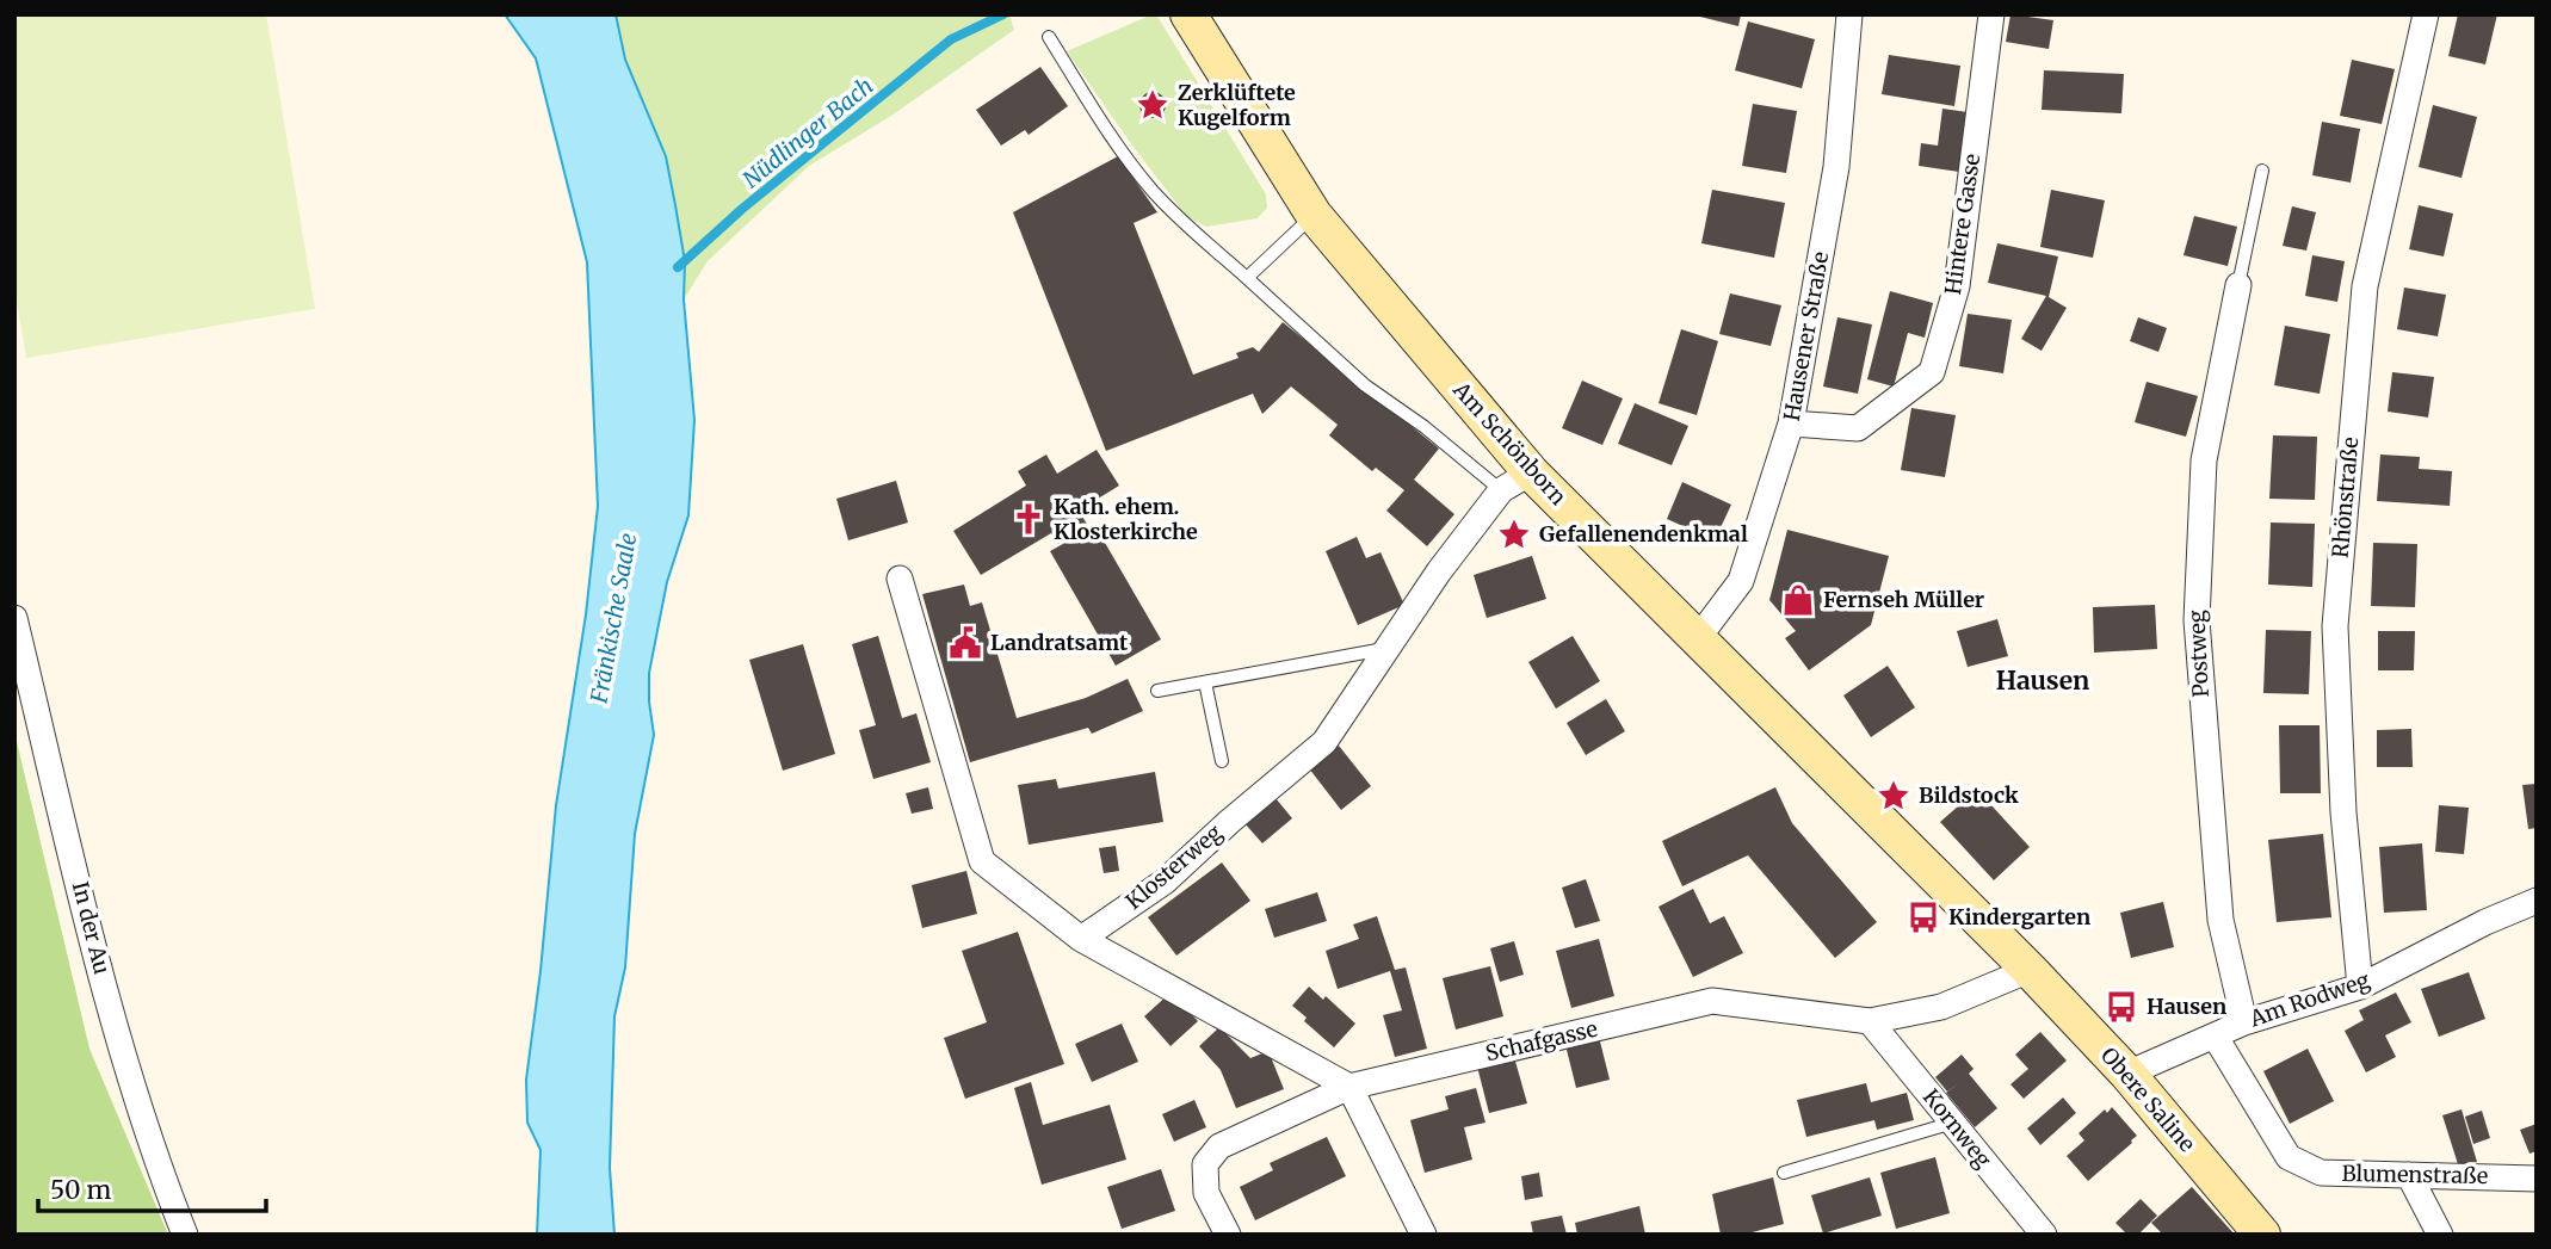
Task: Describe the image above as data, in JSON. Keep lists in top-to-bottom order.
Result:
{
  "streets": {
    "main road": ["Am Schönborn", "Obere Saline"],
    "street": [
      "Hintere Gasse",
      "Hausener Straße",
      "Rhönstraße",
      "Postweg",
      "Klosterweg",
      "In der Au",
      "Am Rodweg",
      "Schafgasse",
      "Kornweg",
      "Blumenstraße"
    ]
  },
  "crossings": [
    ["Hintere Gasse", "Hausener Straße"],
    ["Hausener Straße", "Am Schönborn"],
    ["Am Schönborn", "Klosterweg"],
    ["Am Schönborn", "Schafgasse"],
    ["Am Schönborn", "Obere Saline"],
    ["Rhönstraße", "Am Rodweg"],
    ["Postweg", "Am Rodweg"],
    ["Am Rodweg", "Obere Saline"],
    ["Am Rodweg", "Blumenstraße"],
    ["Schafgasse", "Obere Saline"],
    ["Schafgasse", "Kornweg"]
  ],
  "districts": ["Hausen"],
  "water": ["Nüdlinger Bach", "Fränkische Saale"],
  "places": {
    "place": ["Zerklüftete Kugelform", "Gefallenendenkmal", "Bildstock"],
    "church": ["Kath. ehem. Klosterkirche"],
    "shop": ["Fernseh Müller"],
    "public building": ["Landratsamt"],
    "bus stop": ["Kindergarten", "Hausen"]
  },
  "scale_bar": "50 m"
}
